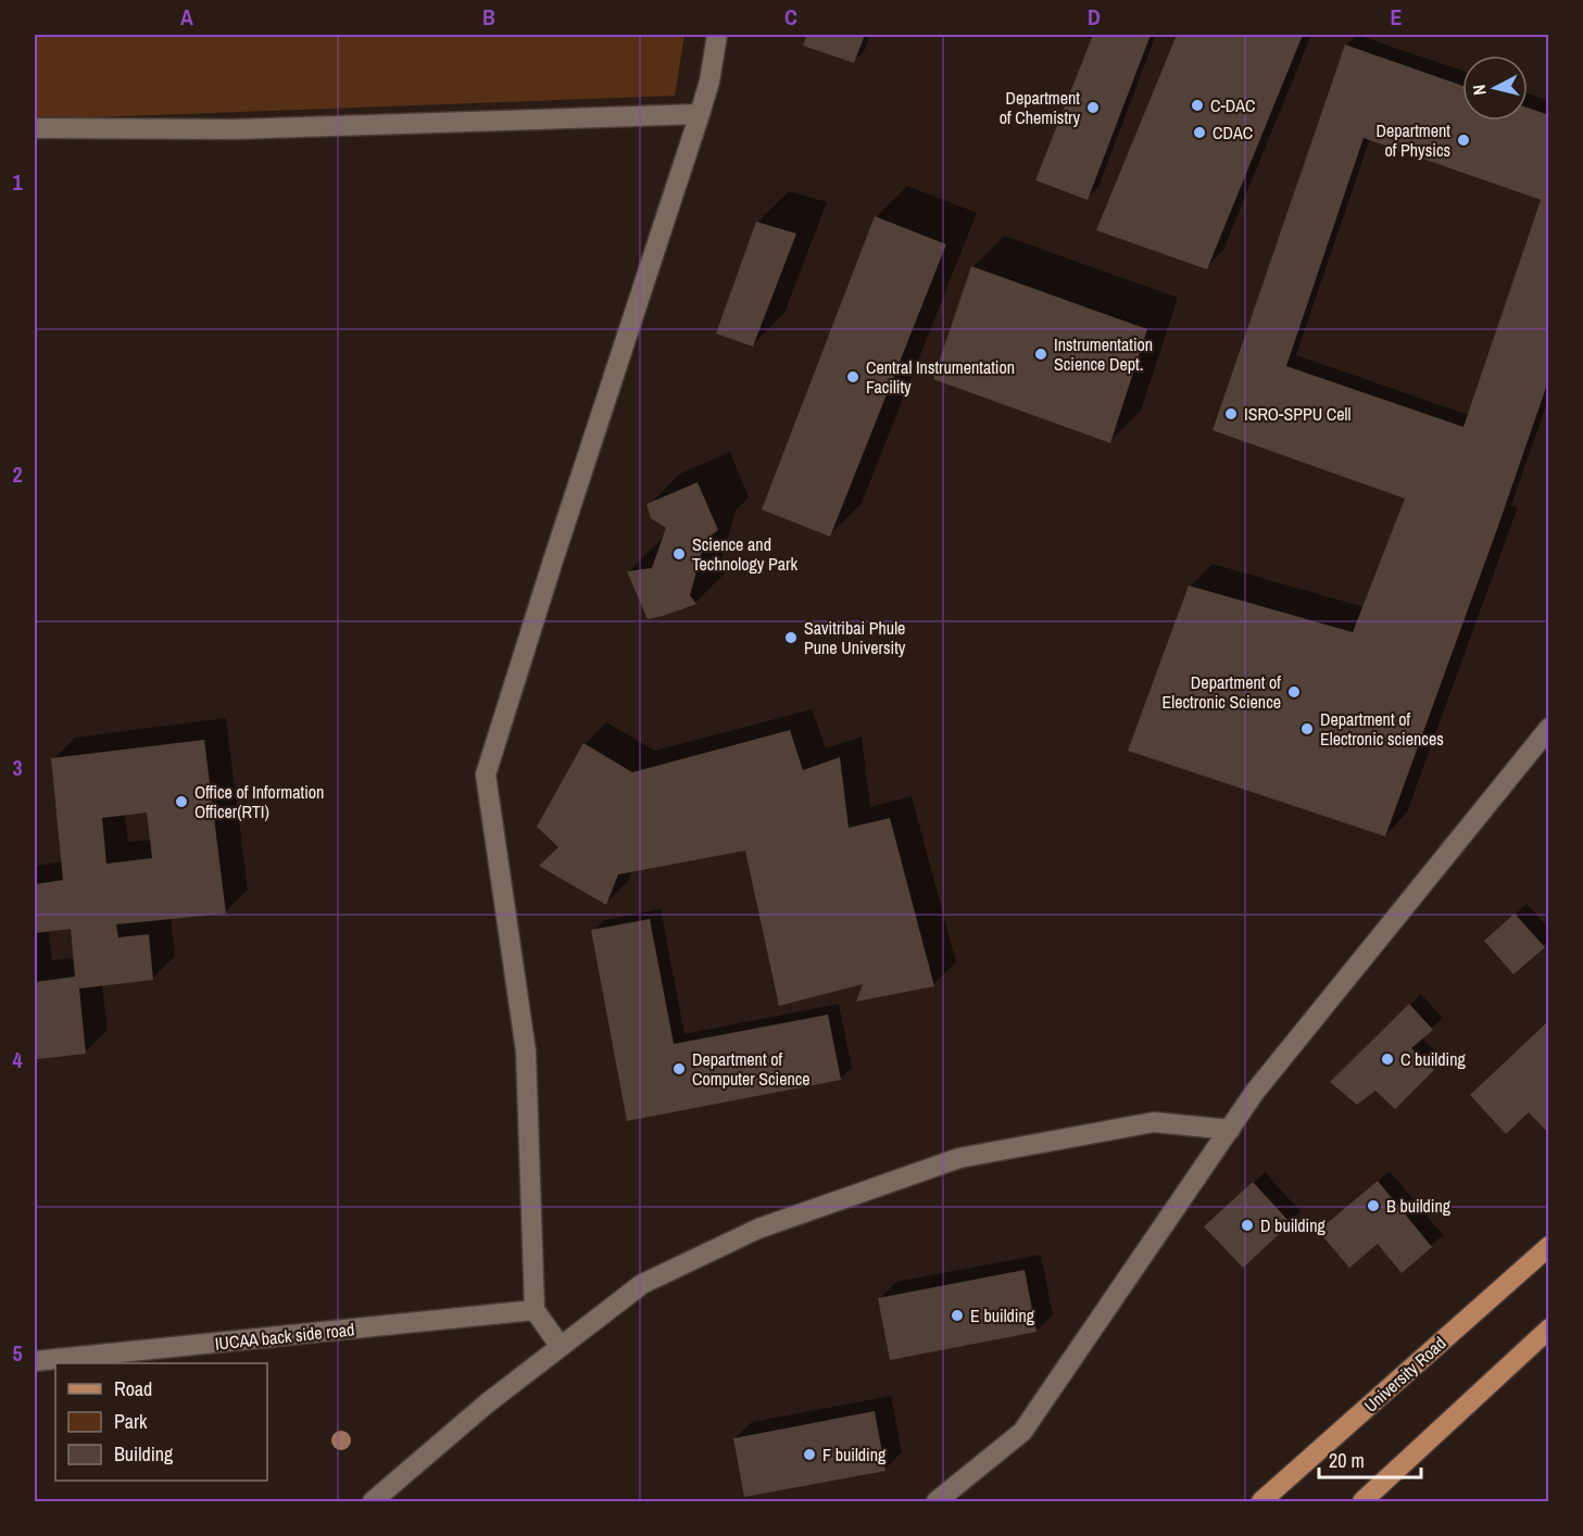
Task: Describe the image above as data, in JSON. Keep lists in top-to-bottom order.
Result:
{
  "streets": {
    "main road": ["University Road"],
    "lane": ["IUCAA back side road"]
  },
  "places": [
    "C-DAC",
    "Department of Chemistry",
    "CDAC",
    "Department of Physics",
    "Instrumentation Science Dept.",
    "Central Instrumentation Facility",
    "ISRO-SPPU Cell",
    "Science and Technology Park",
    "Savitribai Phule Pune University",
    "Department of Electronic Science",
    "Department of Electronic sciences",
    "Office of Information Officer(RTI)",
    "C building",
    "Department of Computer Science",
    "B building",
    "D building",
    "E building",
    "F building"
  ],
  "legend": ["Road", "Park", "Building"],
  "scale_bar": "20 m",
  "north": "left",
  "grid": {
    "columns": [
      "A",
      "B",
      "C",
      "D",
      "E"
    ],
    "rows": [
      "1",
      "2",
      "3",
      "4",
      "5"
    ]
  }
}
